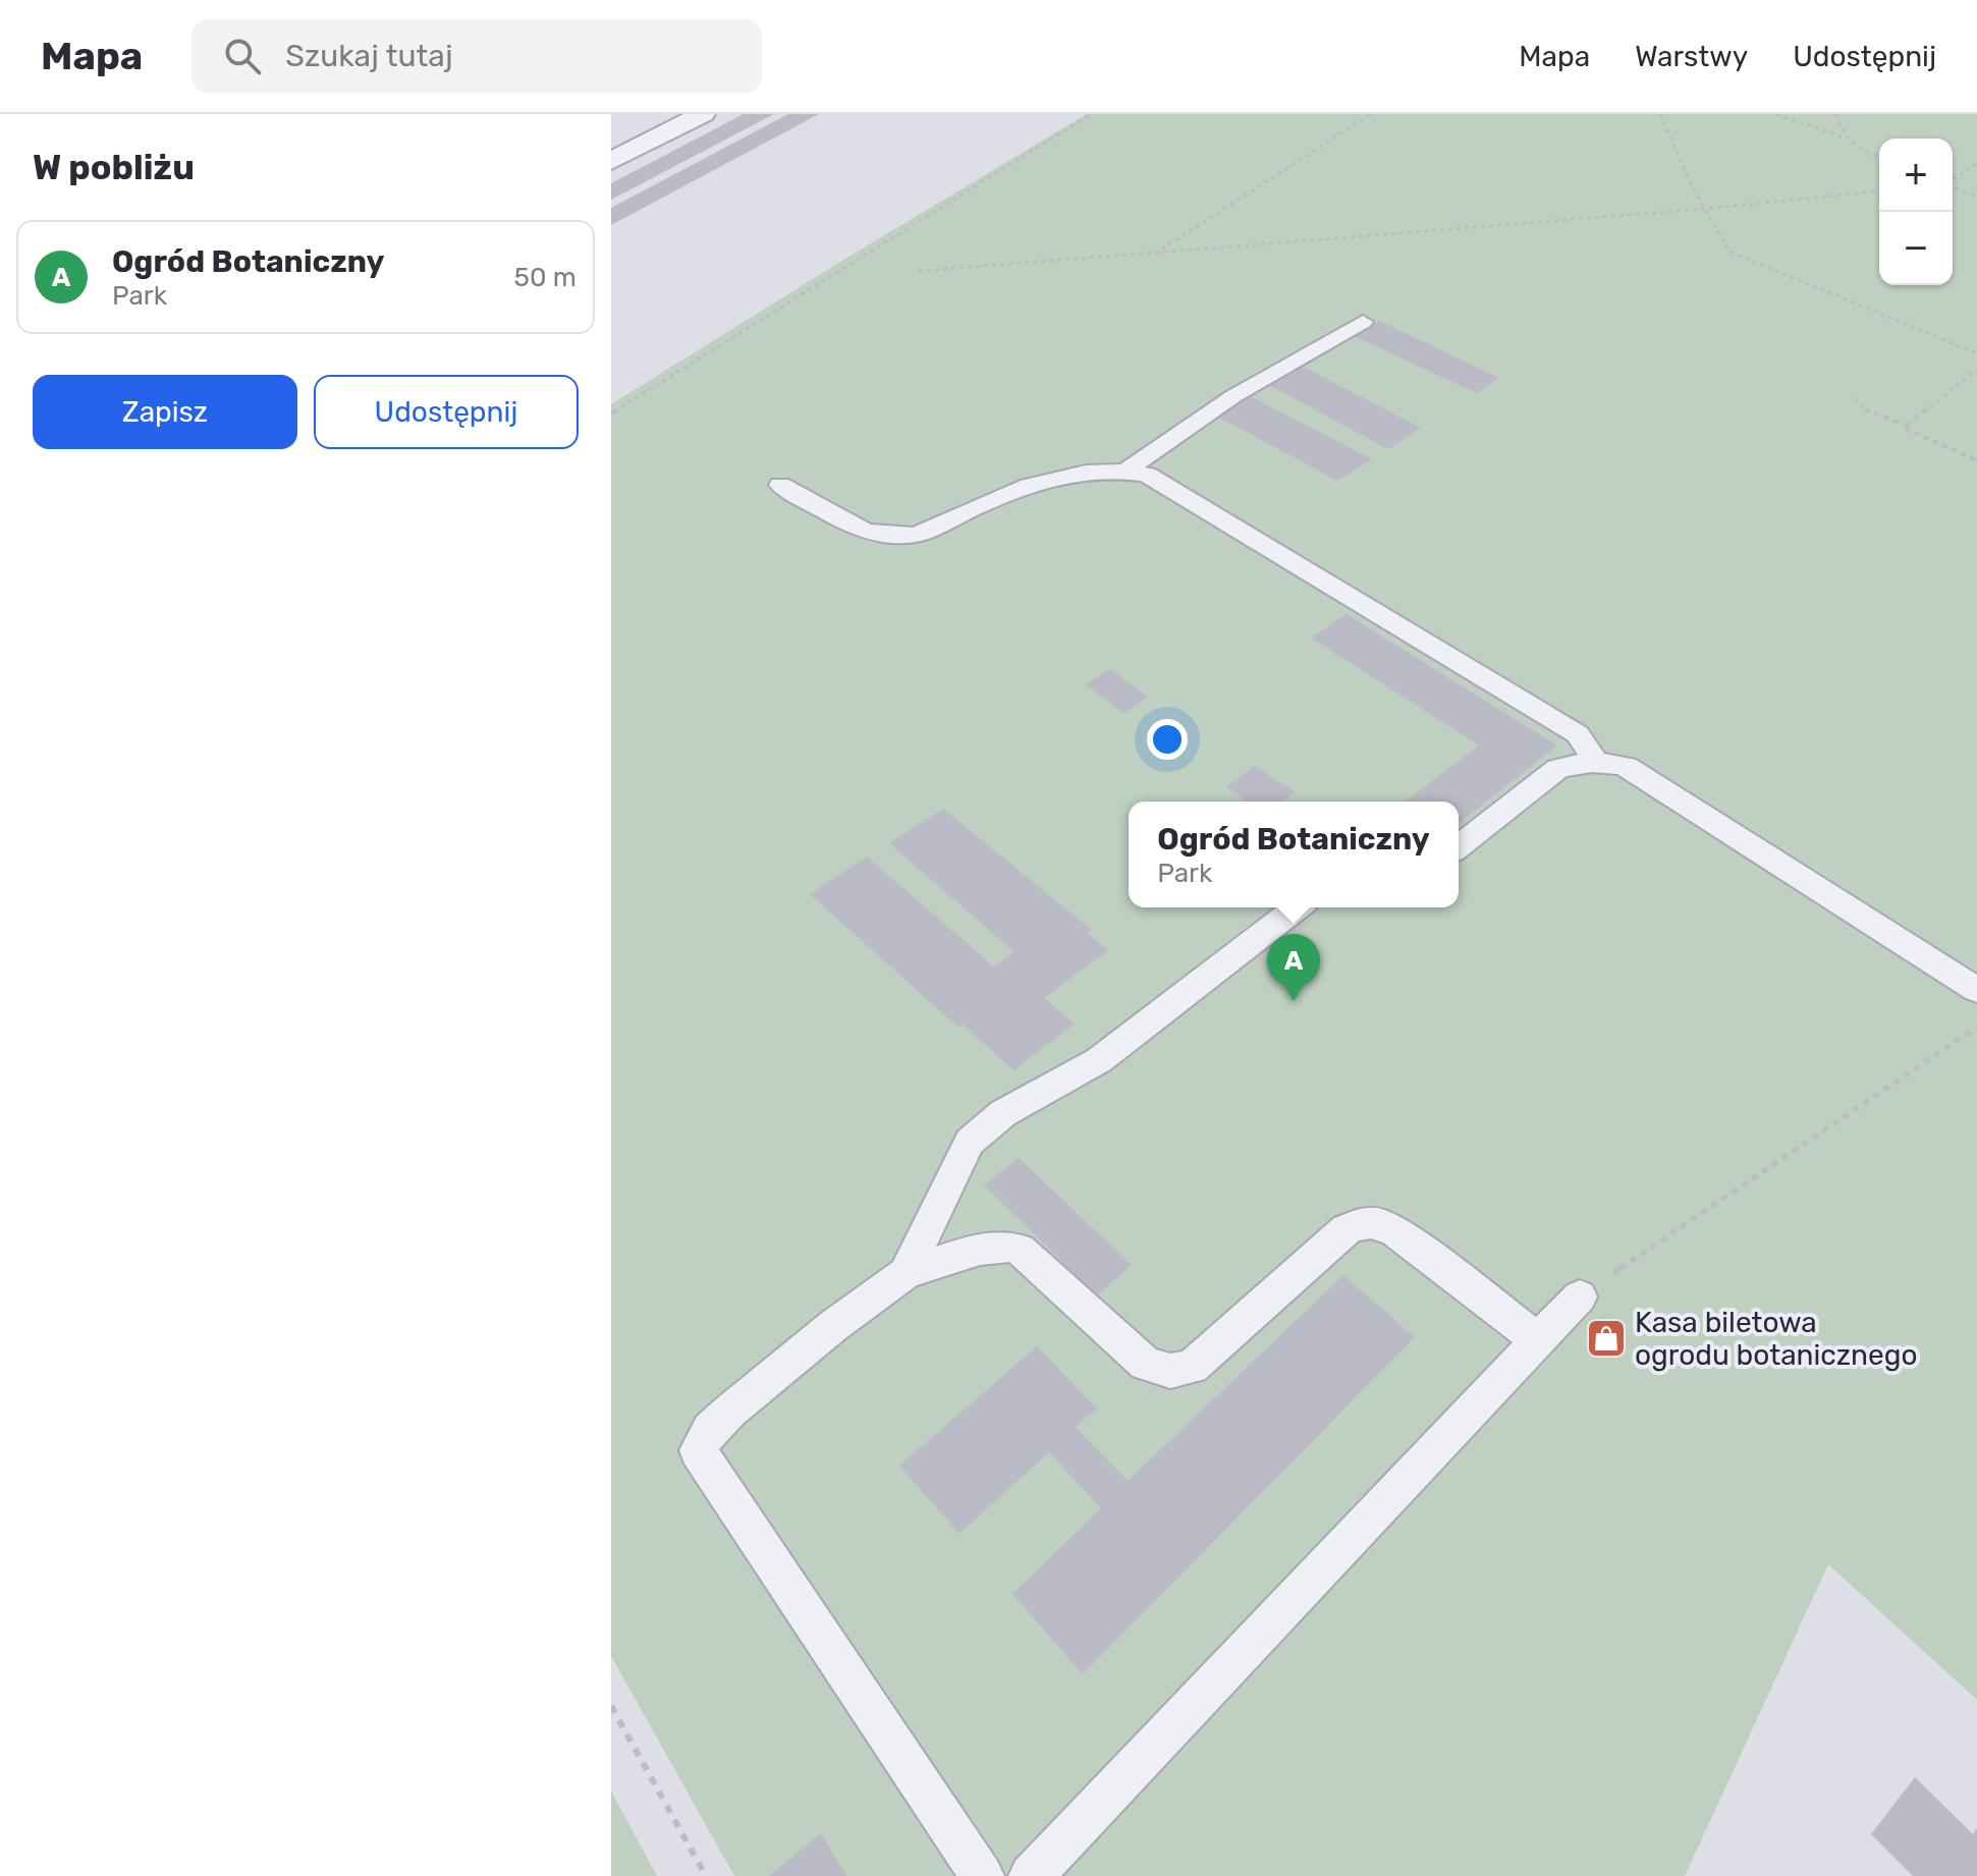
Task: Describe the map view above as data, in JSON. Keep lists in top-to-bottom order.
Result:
{
  "places": {
    "shop": ["Kasa biletowa ogrodu botanicznego"]
  },
  "page": {
    "header": "Mapa",
    "search": "Szukaj tutaj",
    "nav": ["Mapa", "Warstwy", "Udostępnij"],
    "heading": "W pobliżu",
    "map_buttons": ["+", "−"],
    "list": [
      {
        "mark": "A",
        "name": "Ogród Botaniczny",
        "note": "Park",
        "value": "50 m"
      }
    ],
    "buttons": ["Zapisz", "Udostępnij"],
    "popup": ["Ogród Botaniczny", "Park"],
    "pins": "A"
  }
}
